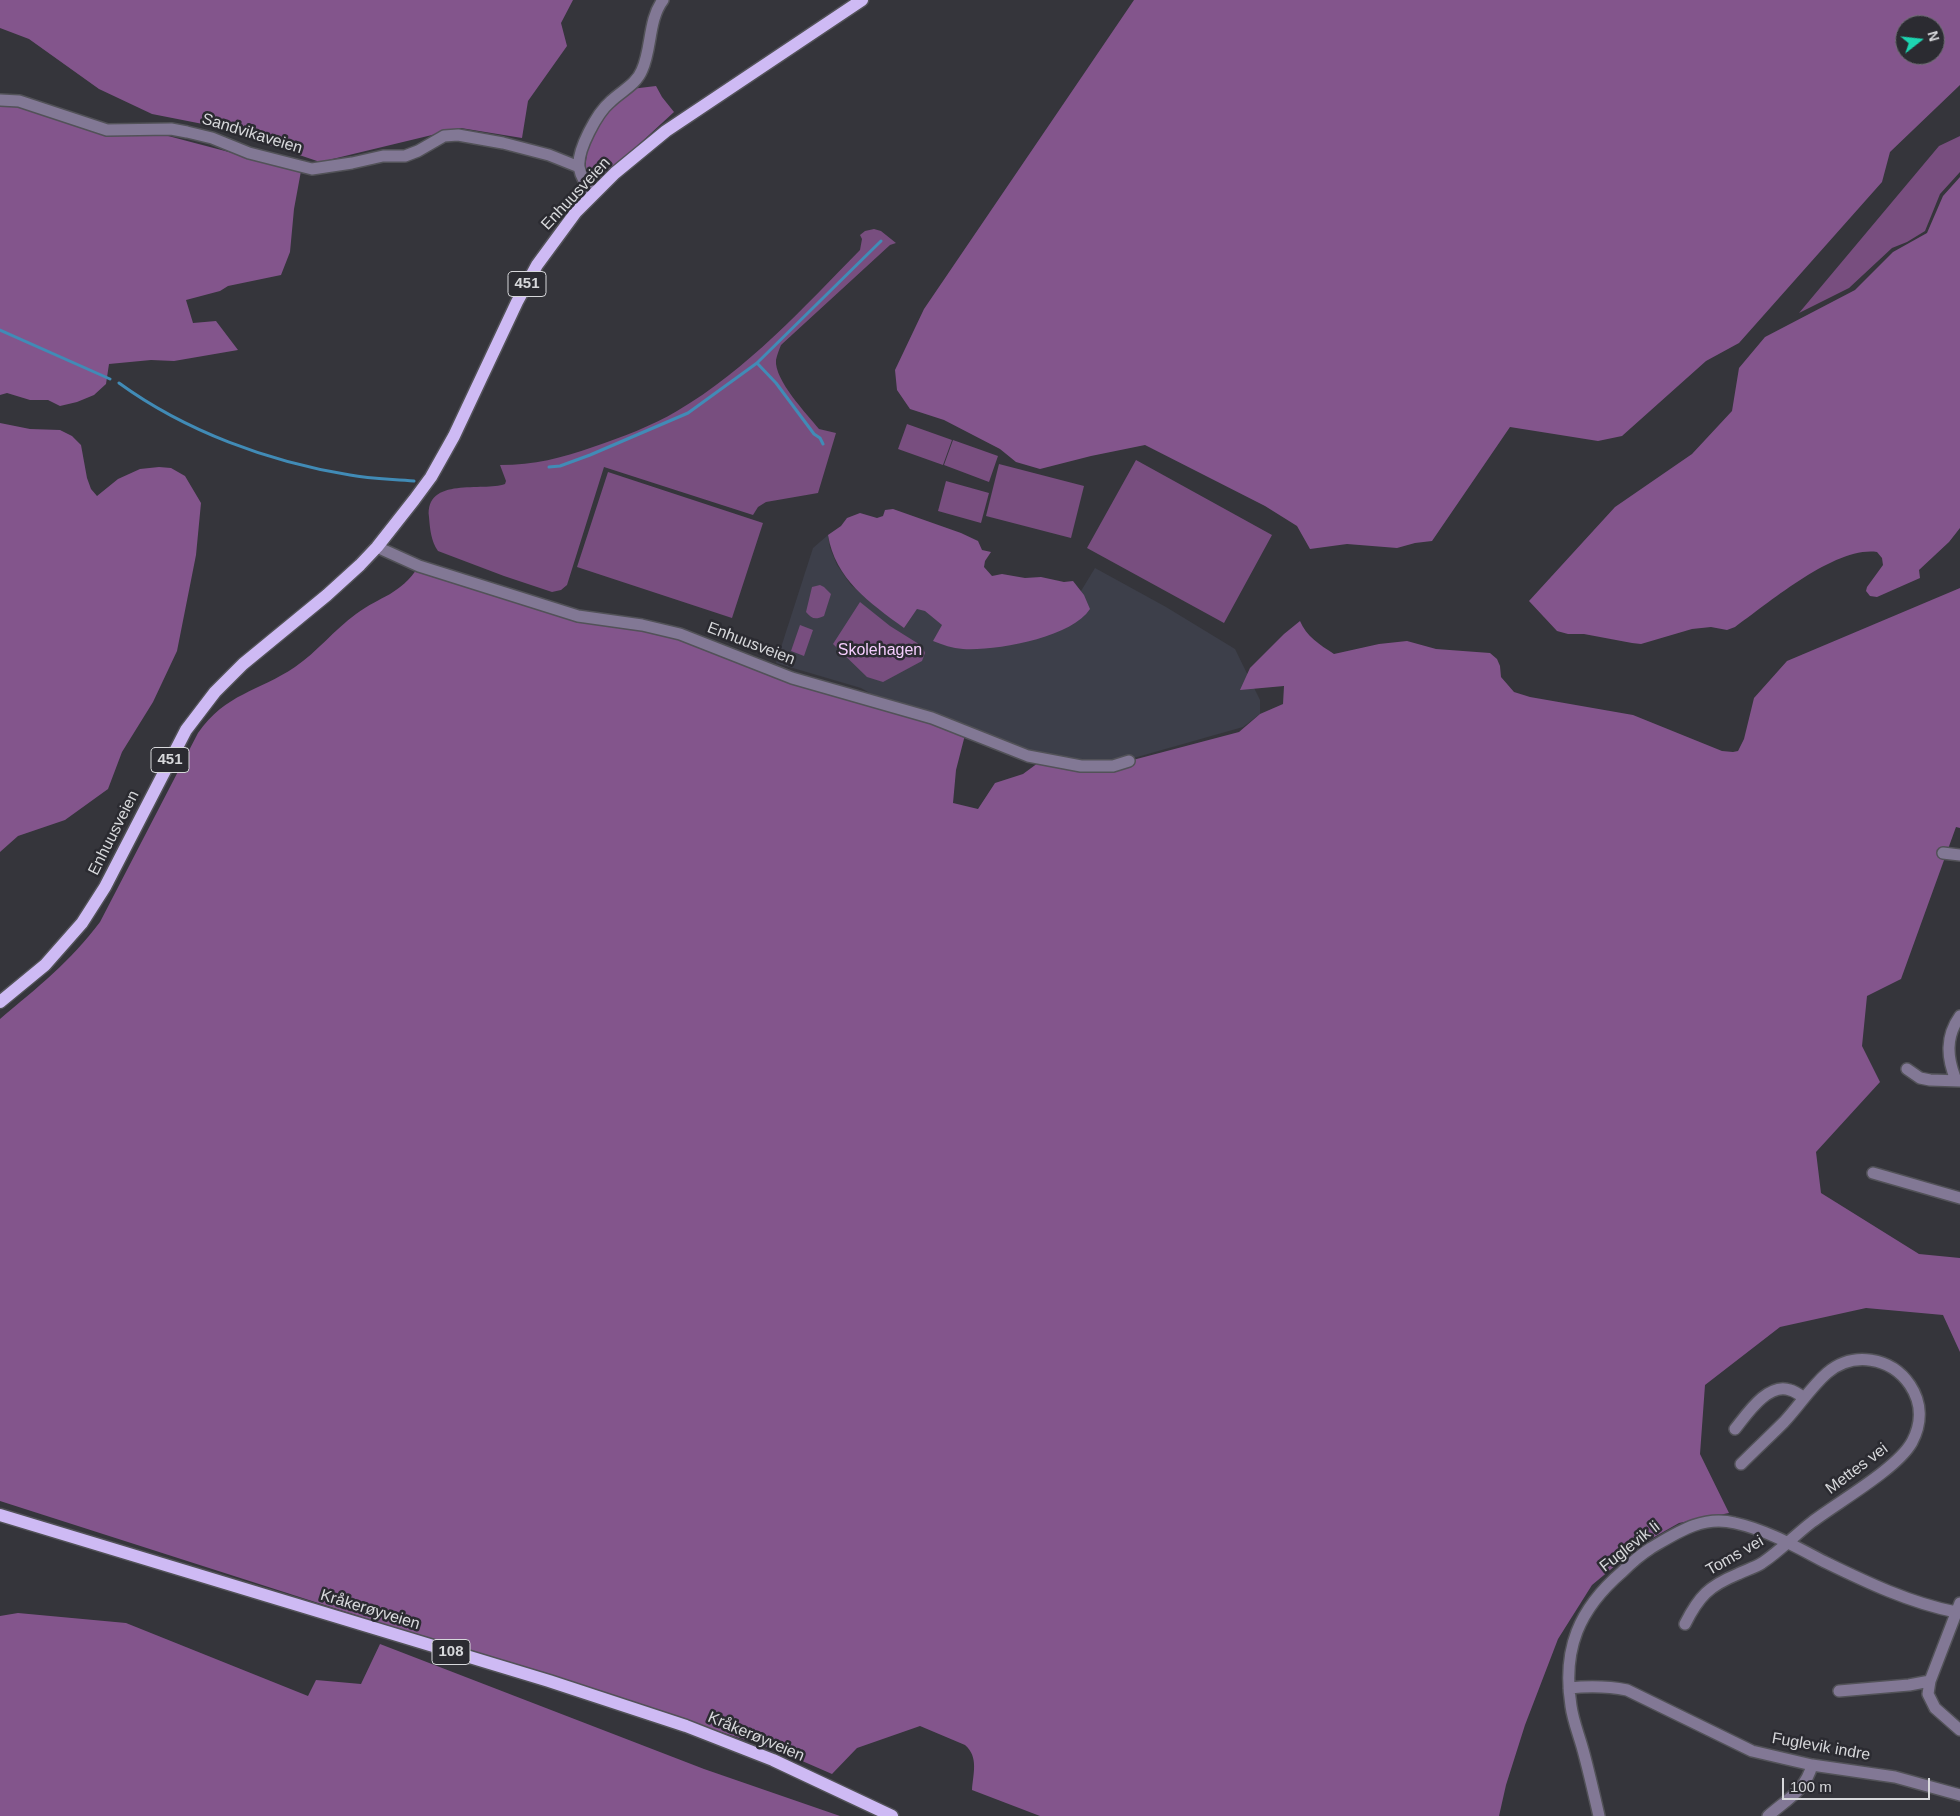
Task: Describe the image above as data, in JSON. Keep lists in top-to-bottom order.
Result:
{
  "streets": {
    "main road": [
      "Enhuusveien",
      "451",
      "Kråkerøyveien",
      "108"
    ],
    "street": [
      "Sandvikaveien",
      "Mettes vei",
      "Fuglevik li",
      "Toms vei",
      "Fuglevik indre"
    ]
  },
  "crossings": [
    ["Mettes vei", "Fuglevik li"],
    ["Mettes vei", "Toms vei"],
    ["Fuglevik li", "Toms vei"],
    ["Fuglevik li", "Fuglevik indre"]
  ],
  "parks": ["Skolehagen"],
  "scale_bar": "100 m",
  "north": "right"
}
